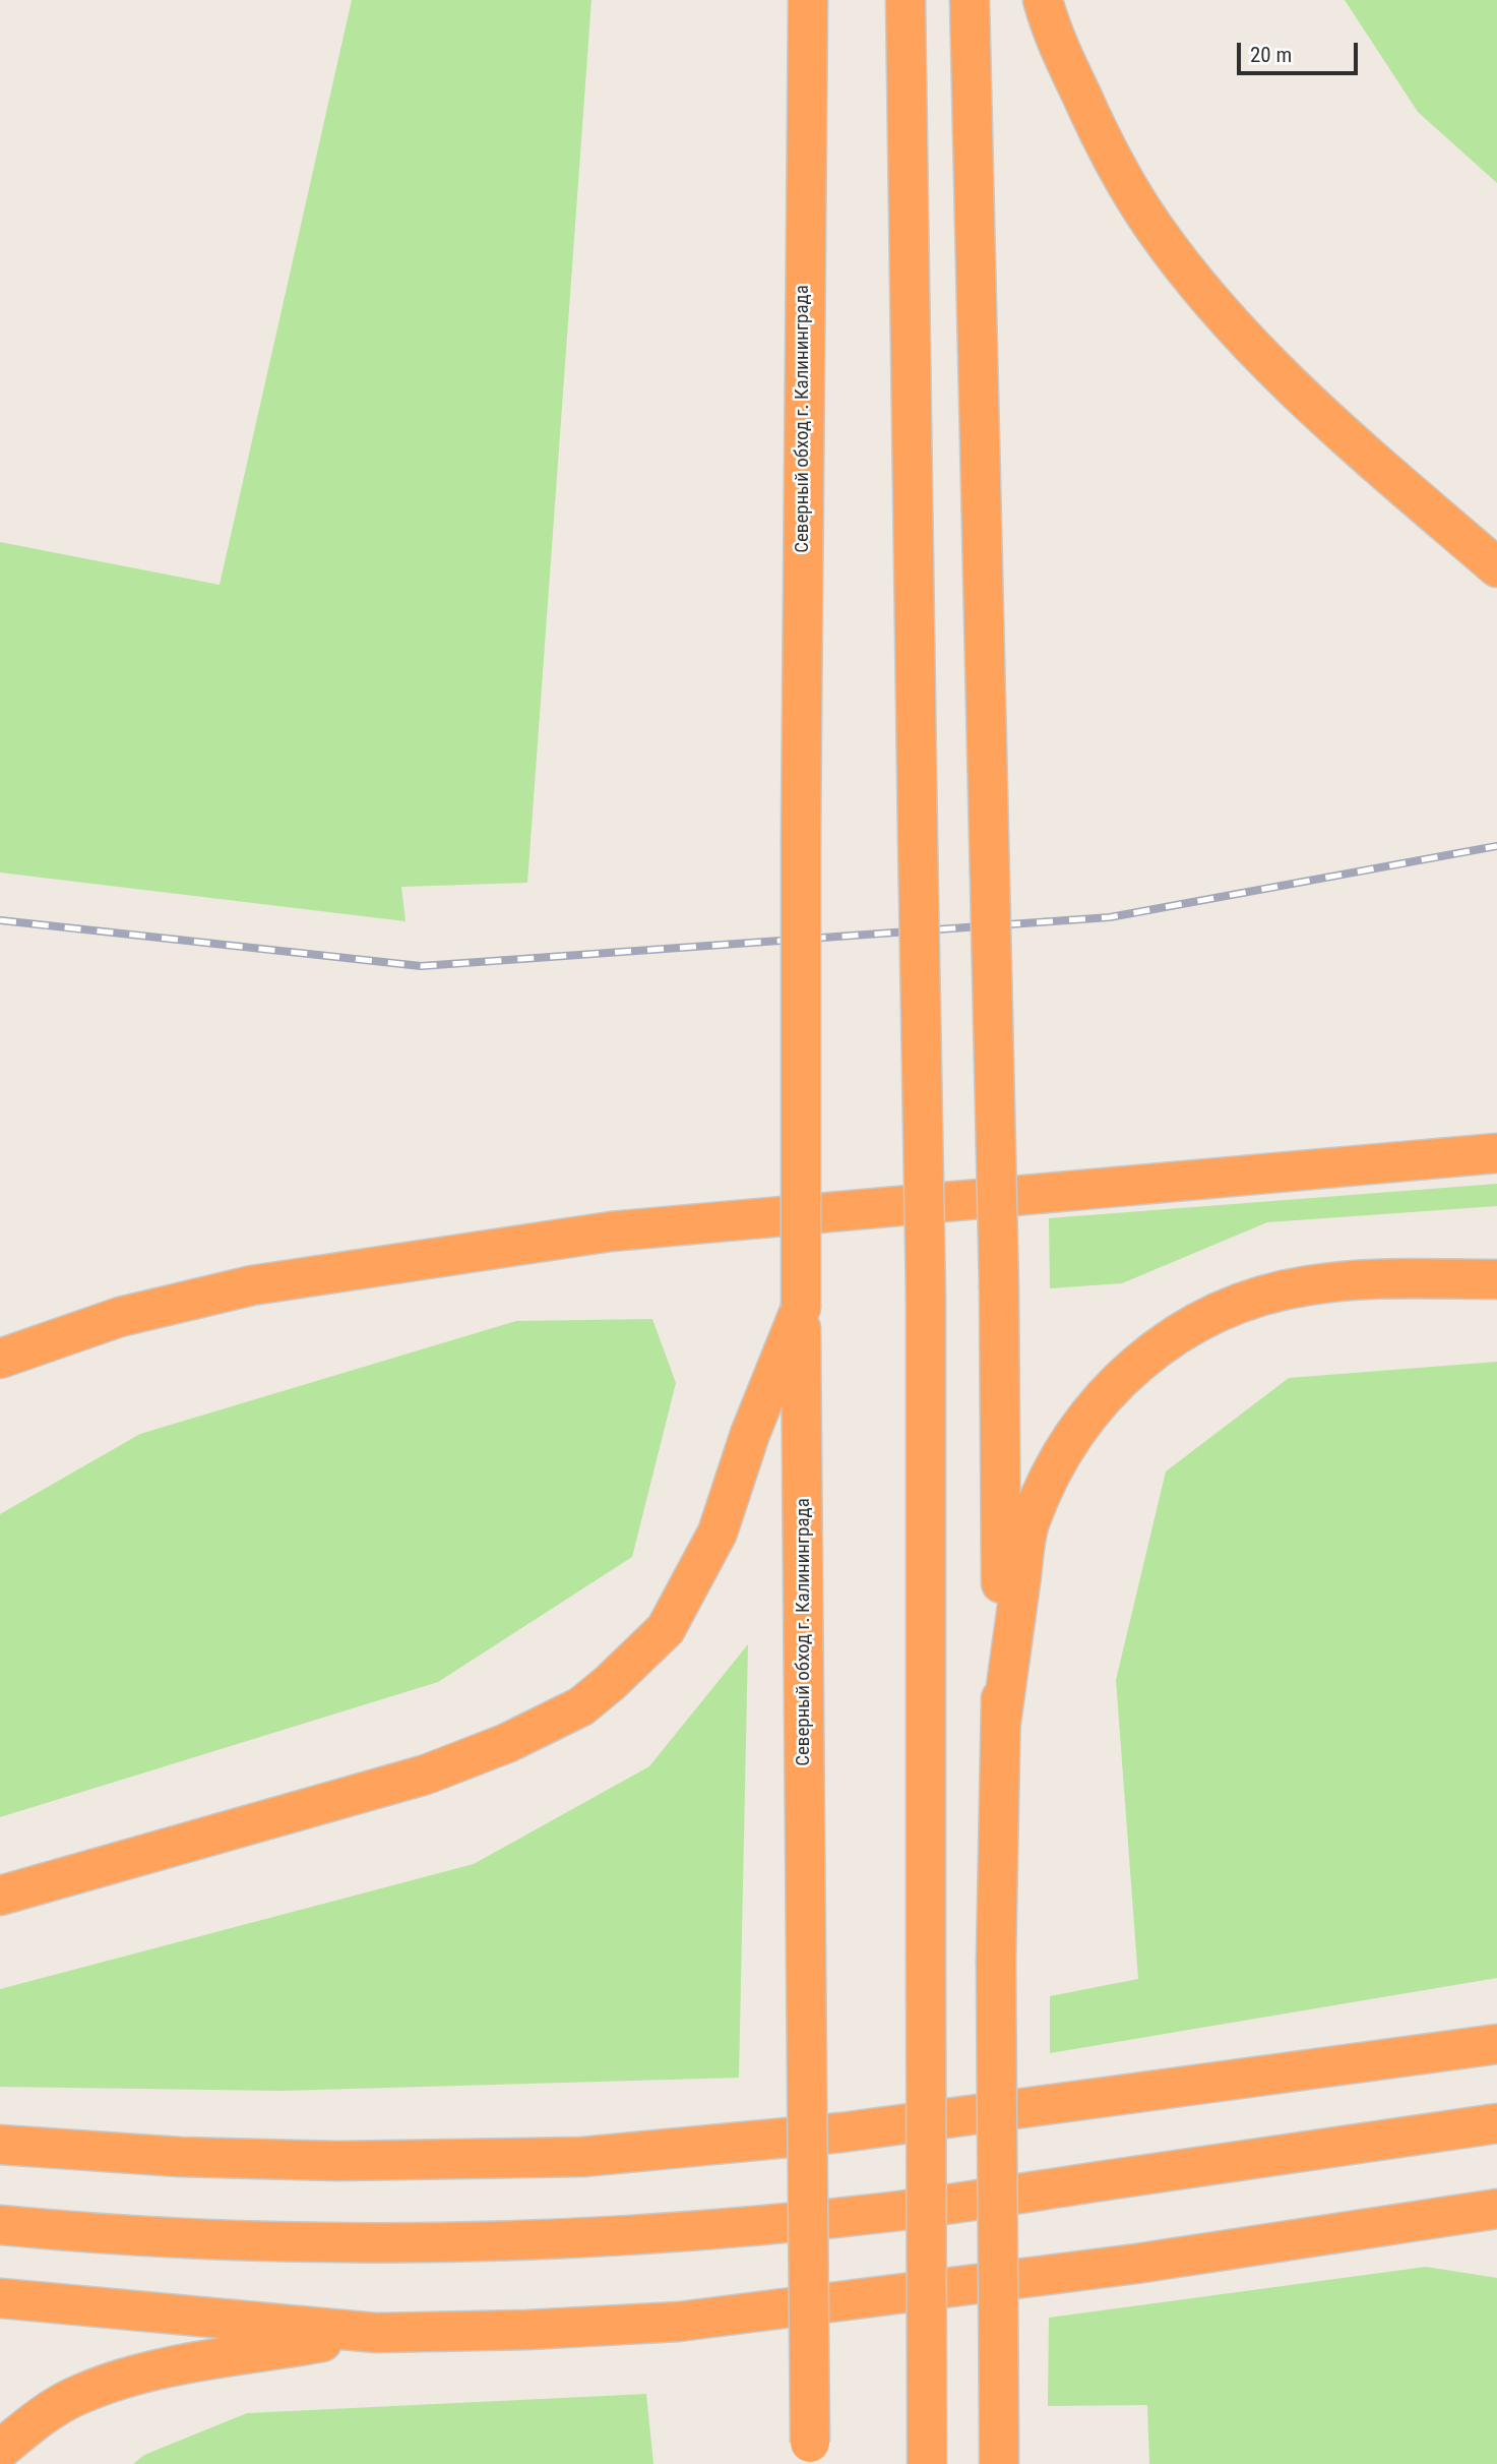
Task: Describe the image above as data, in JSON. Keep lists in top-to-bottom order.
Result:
{
  "streets": {
    "highway": ["Северный обход г. Калининграда"]
  },
  "scale_bar": "20 m"
}
